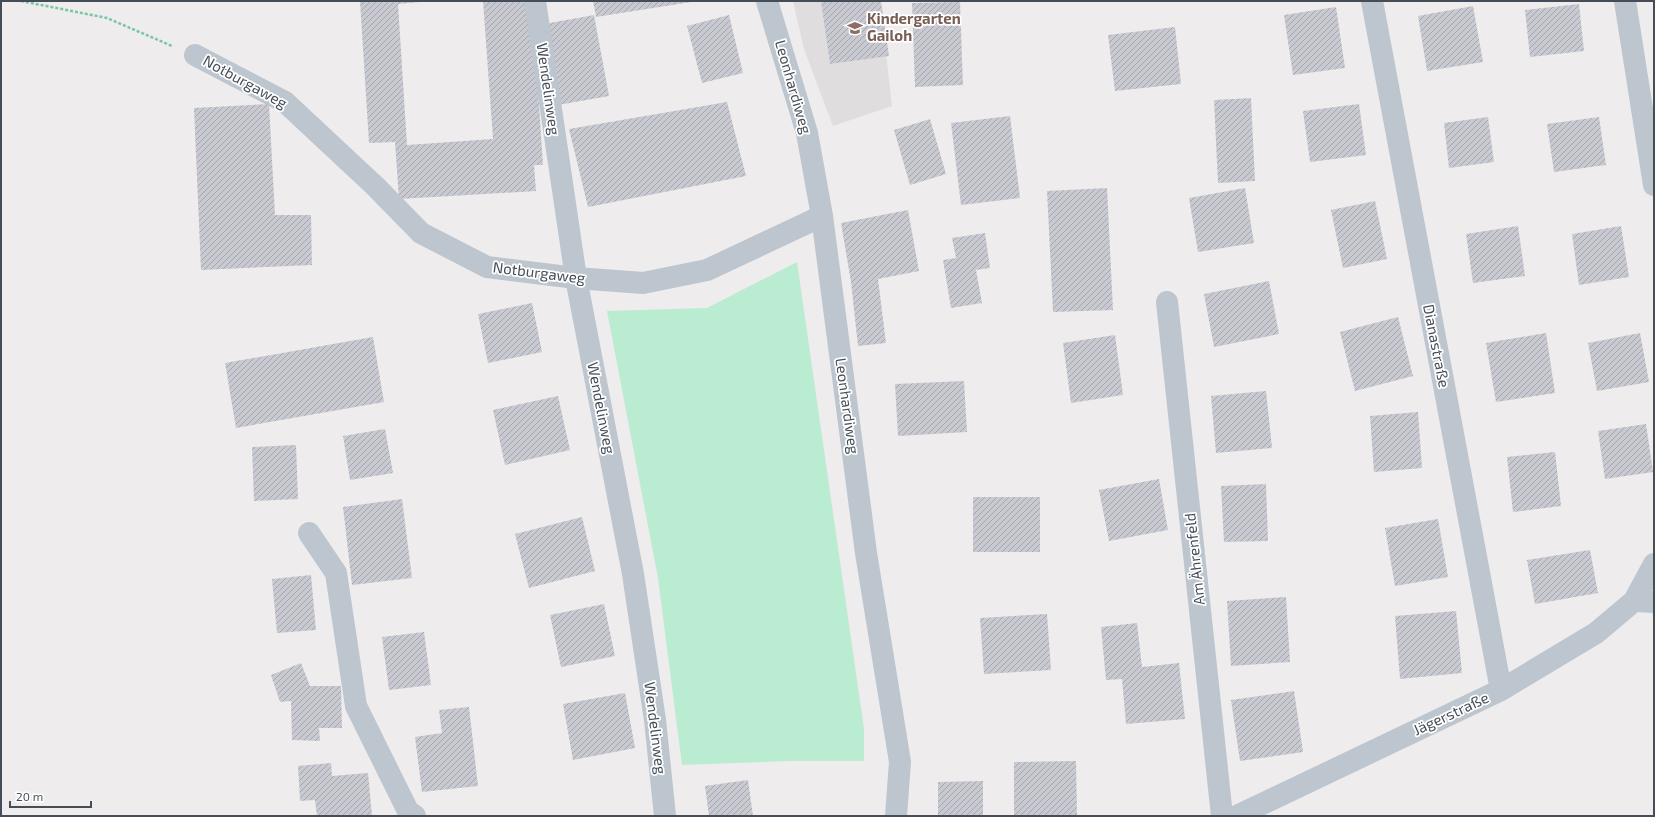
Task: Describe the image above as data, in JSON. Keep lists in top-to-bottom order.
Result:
{
  "streets": {
    "street": [
      "Notburgaweg",
      "Leonhardiweg",
      "Wendelinweg",
      "Dianastraße",
      "Am Ährenfeld",
      "Jägerstraße"
    ]
  },
  "crossings": [
    ["Notburgaweg", "Leonhardiweg"],
    ["Notburgaweg", "Wendelinweg"],
    ["Dianastraße", "Jägerstraße"]
  ],
  "places": {
    "school or university": ["Kindergarten Gailoh"]
  },
  "scale_bar": "20 m"
}
